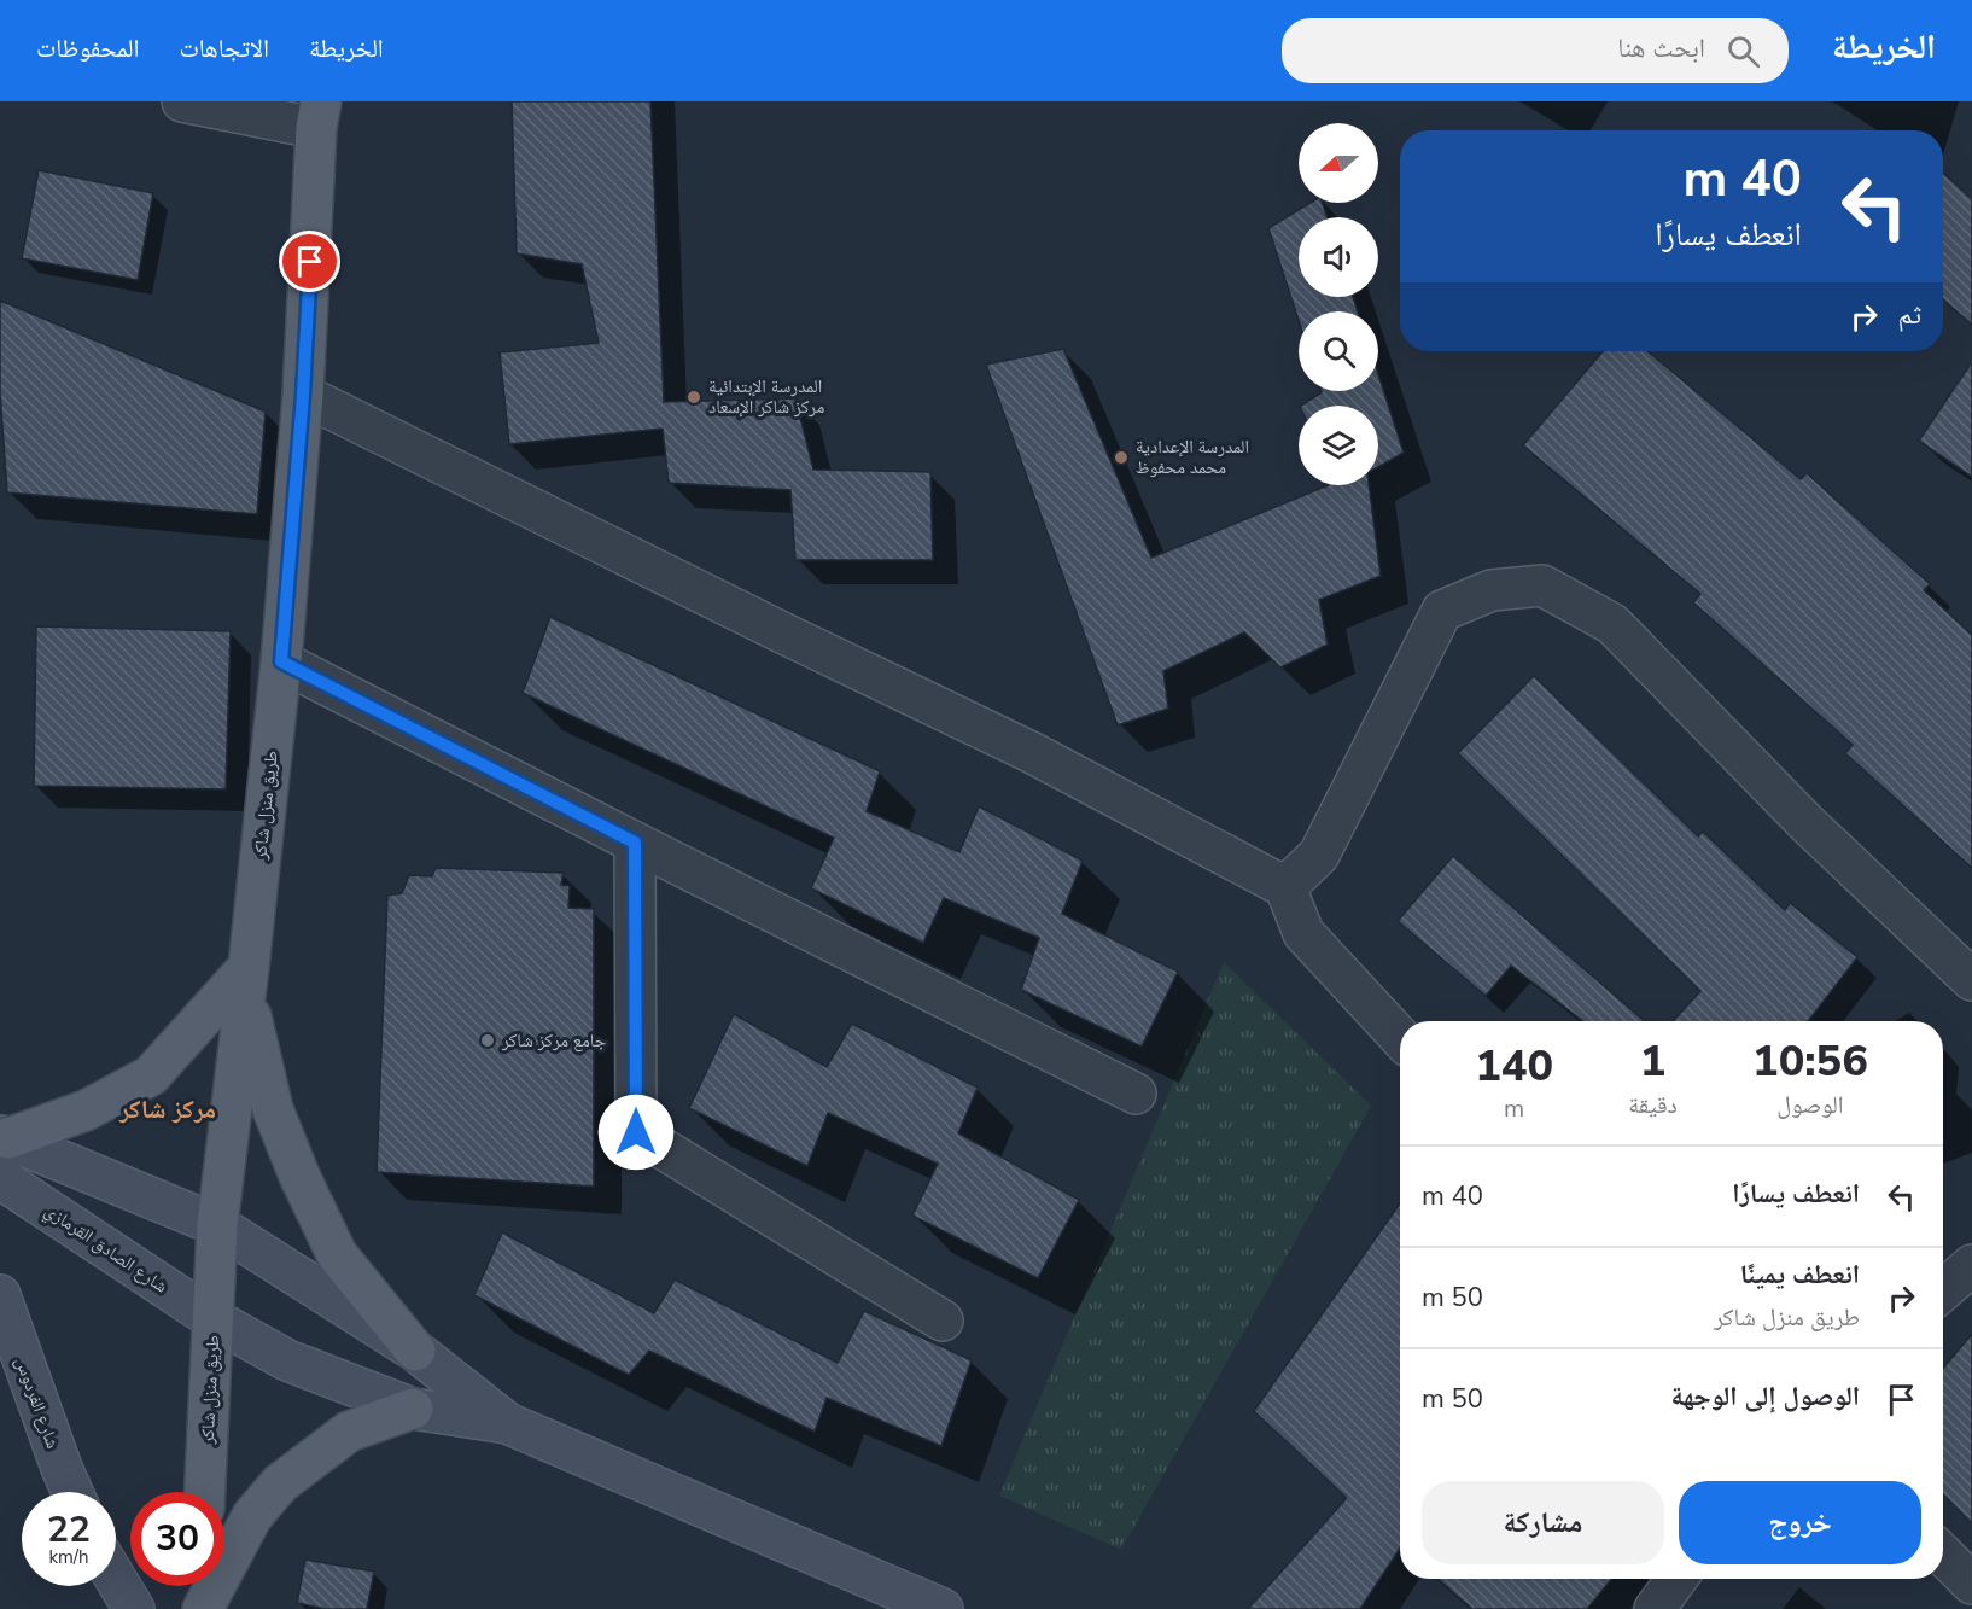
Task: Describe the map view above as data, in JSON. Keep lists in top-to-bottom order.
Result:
{
  "streets": {
    "main road": ["طريق منزل شاكر", "شارع الصادق القرمازي", "شارع الفردوس"]
  },
  "crossings": [
    ["طريق منزل شاكر", "شارع الصادق القرمازي"]
  ],
  "districts": ["مركز شاكر"],
  "places": ["المدرسة الإبتدائية مركز شاكر الإسعاد", "المدرسة الإعدادية محمد محفوظ", "جامع مركز شاكر"],
  "north": "left",
  "page": {
    "header": "الخريطة",
    "search": "ابحث هنا",
    "nav": ["الخريطة", "الاتجاهات", "المحفوظات"],
    "turn": ["40 m", "انعطف يسارًا"],
    "then": "ثم",
    "eta": [
      "10:56",
      "الوصول",
      "1",
      "دقيقة",
      "140",
      "m"
    ],
    "list": [
      {
        "name": "انعطف يسارًا",
        "value": "40 m"
      },
      {
        "name": "انعطف يمينًا",
        "note": "طريق منزل شاكر",
        "value": "50 m"
      },
      {
        "name": "الوصول إلى الوجهة",
        "value": "50 m"
      }
    ],
    "buttons": ["خروج", "مشاركة"],
    "speed": "22 km/h",
    "limit": "30"
  }
}
